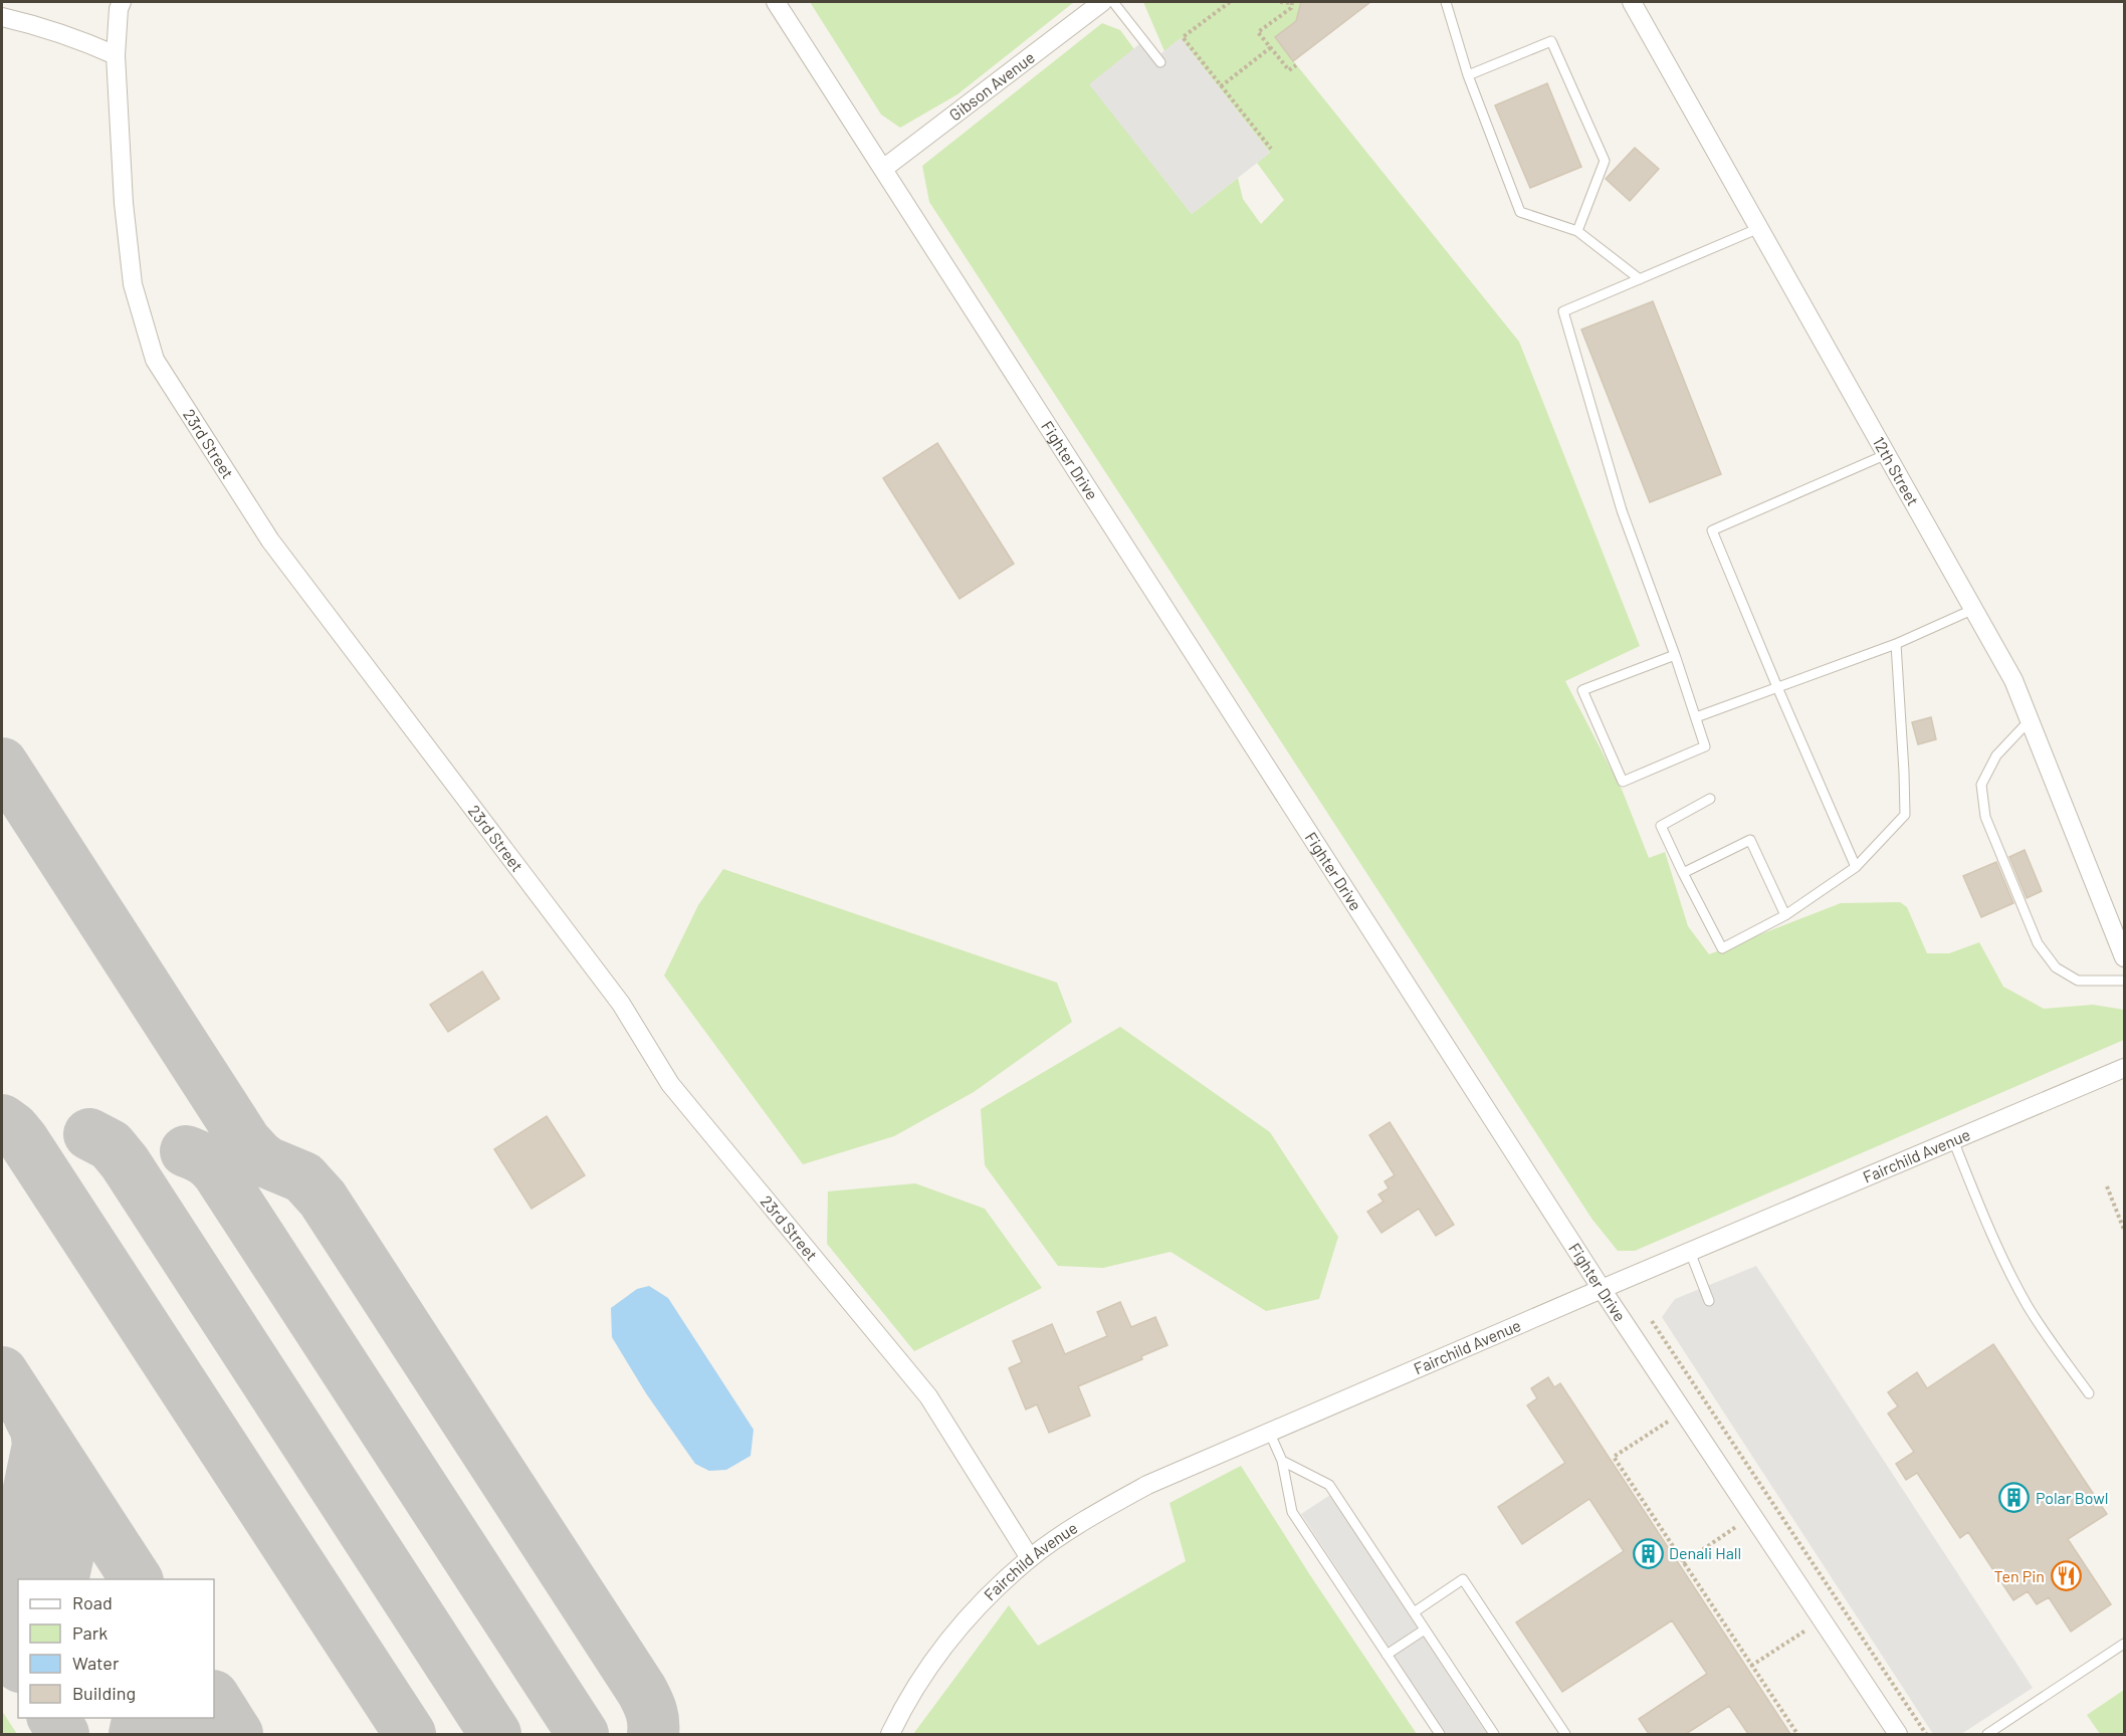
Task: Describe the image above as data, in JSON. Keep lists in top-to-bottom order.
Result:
{
  "streets": {
    "street": [
      "Gibson Avenue",
      "23rd Street",
      "Fighter Drive",
      "12th Street",
      "Fairchild Avenue"
    ]
  },
  "crossings": [
    ["Gibson Avenue", "Fighter Drive"],
    ["23rd Street", "Fairchild Avenue"],
    ["Fighter Drive", "Fairchild Avenue"]
  ],
  "places": {
    "building": ["Polar Bowl", "Denali Hall"],
    "restaurant": ["Ten Pin"]
  },
  "legend": [
    "Road",
    "Park",
    "Water",
    "Building"
  ]
}
